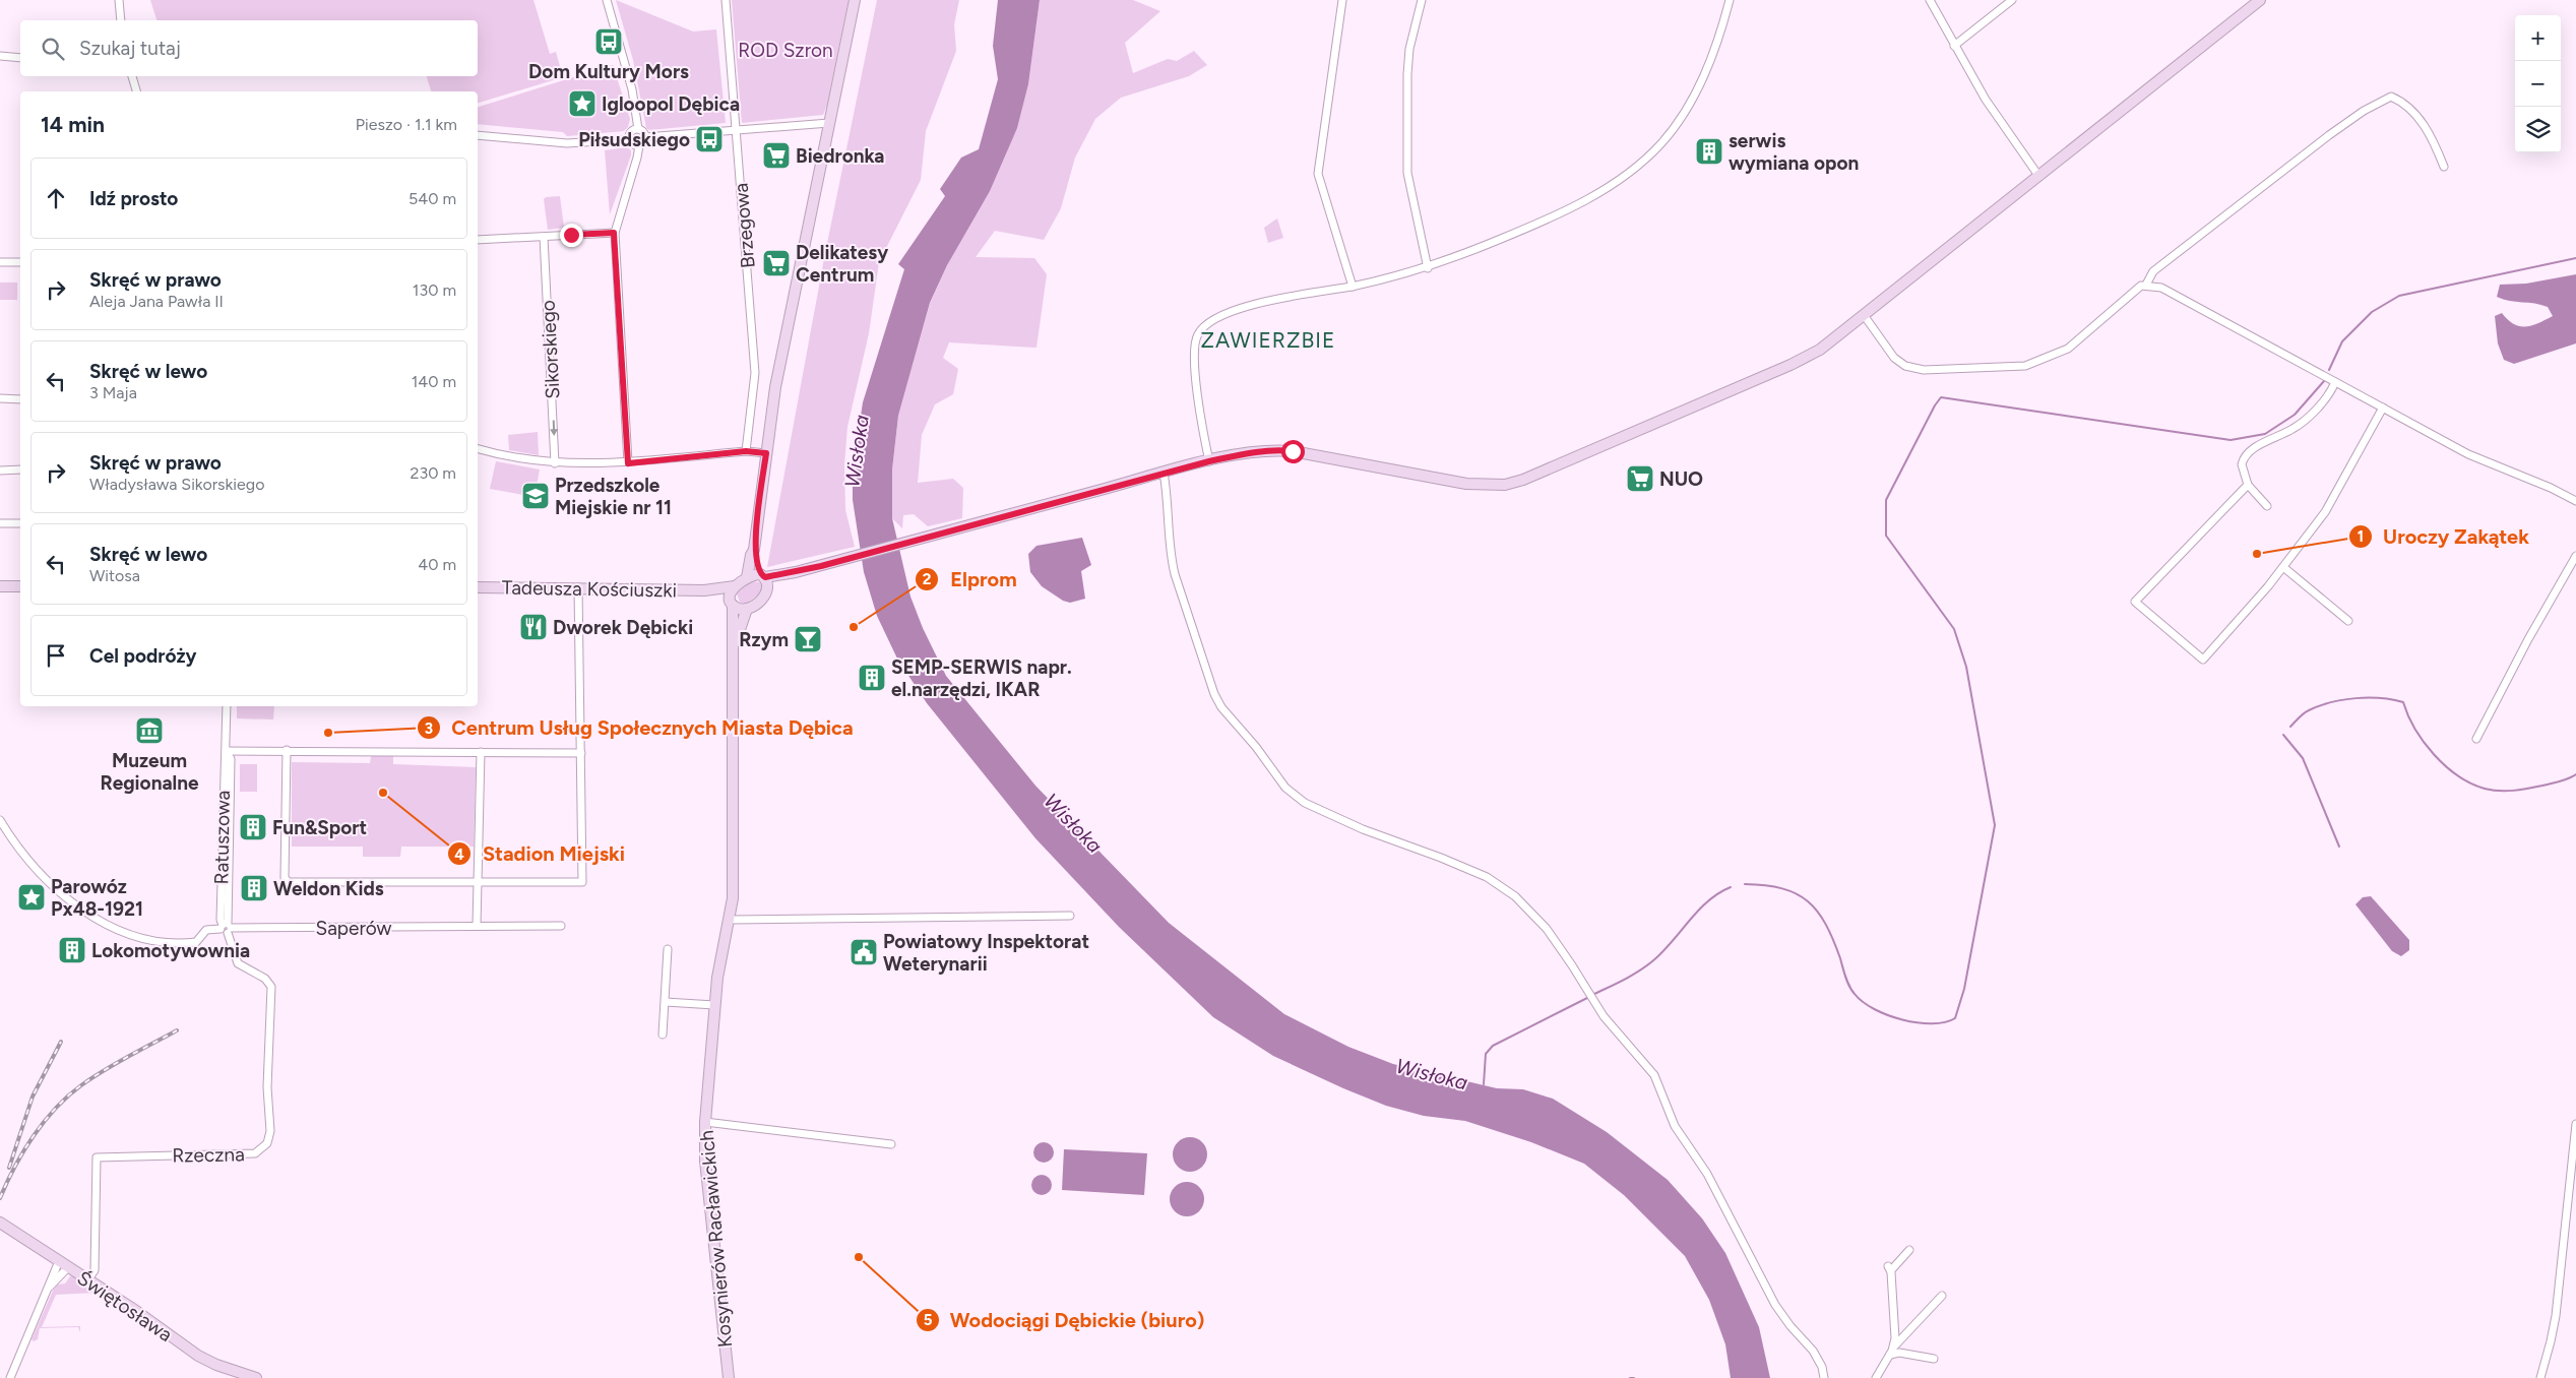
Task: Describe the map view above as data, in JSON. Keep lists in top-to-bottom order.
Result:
{
  "streets": {
    "street": [
      "Brzegowa",
      "Sikorskiego",
      "Tadeusza Kościuszki",
      "Ratuszowa",
      "Saperów",
      "Rzeczna",
      "Kosynierów Racławickich",
      "Świętosława"
    ]
  },
  "crossings": [
    ["Tadeusza Kościuszki", "Kosynierów Racławickich"],
    ["Ratuszowa", "Saperów"],
    ["Ratuszowa", "Rzeczna"],
    ["Saperów", "Rzeczna"],
    ["Rzeczna", "Świętosława"]
  ],
  "one_way": ["Sikorskiego"],
  "districts": ["ZAWIERZBIE"],
  "water": ["Wisłoka"],
  "parks": ["ROD Szron"],
  "places": {
    "bus stop": ["Dom Kultury Mors", "Piłsudskiego"],
    "place": ["Igloopol Dębica", "Parowóz Px48-1921"],
    "building": [
      "serwis wymiana opon",
      "SEMP-SERWIS napr. el.narzędzi, IKAR",
      "Fun&Sport",
      "Weldon Kids",
      "Lokomotywownia"
    ],
    "supermarket": ["Biedronka", "Delikatesy Centrum", "NUO"],
    "school or university": ["Przedszkole Miejskie nr 11"],
    "other": [
      "Uroczy Zakątek",
      "Elprom",
      "Centrum Usług Społecznych Miasta Dębica",
      "Stadion Miejski",
      "Wodociągi Dębickie (biuro)"
    ],
    "restaurant": ["Dworek Dębicki"],
    "bar": ["Rzym"],
    "museum": ["Muzeum Regionalne"],
    "public building": ["Powiatowy Inspektorat Weterynarii"]
  },
  "page": {
    "map_buttons": ["+", "−"],
    "search": "Szukaj tutaj",
    "heading": ["14 min", "Pieszo · 1.1 km"],
    "list": [
      ["Idź prosto", "540 m"],
      ["Skręć w prawo", "Aleja Jana Pawła II", "130 m"],
      ["Skręć w lewo", "3 Maja", "140 m"],
      ["Skręć w prawo", "Władysława Sikorskiego", "230 m"],
      ["Skręć w lewo", "Witosa", "40 m"],
      "Cel podróży"
    ]
  }
}
